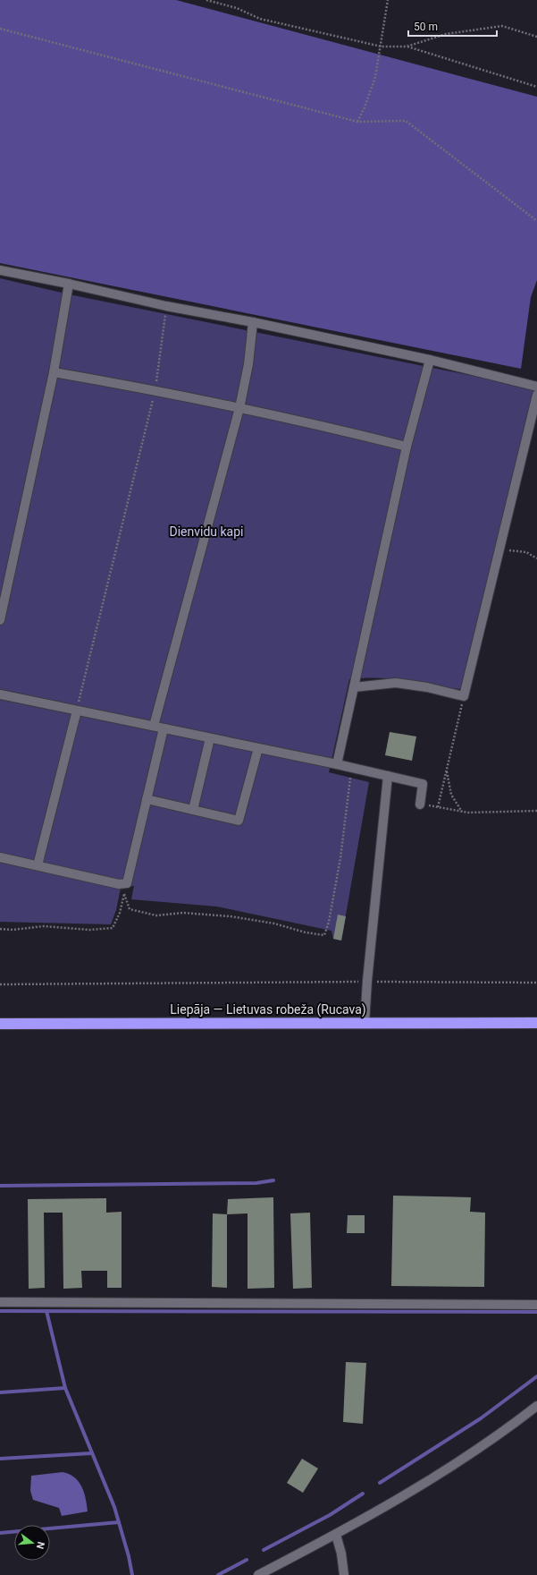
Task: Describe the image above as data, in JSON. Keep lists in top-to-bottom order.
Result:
{
  "streets": {
    "highway": ["Liepāja — Lietuvas robeža (Rucava)"]
  },
  "parks": ["Dienvidu kapi"],
  "scale_bar": "50 m",
  "north": "right"
}
